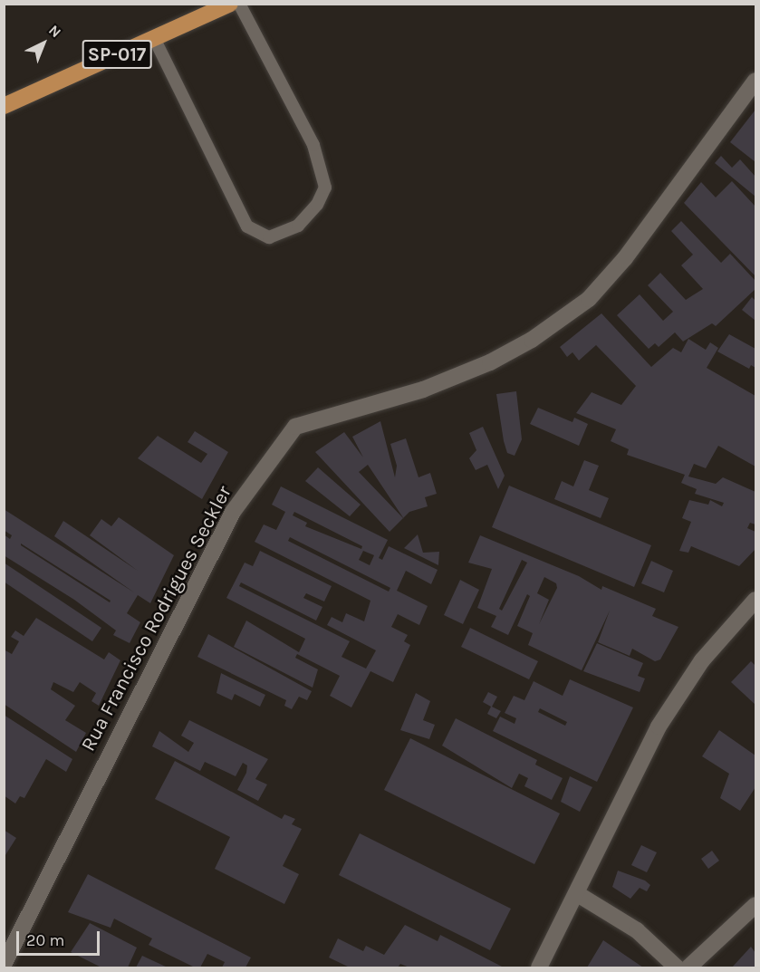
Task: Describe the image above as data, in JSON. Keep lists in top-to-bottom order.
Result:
{
  "streets": {
    "highway": ["SP-017"],
    "street": ["Rua Francisco Rodrigues Seckler"]
  },
  "scale_bar": "20 m",
  "north": "top right"
}
